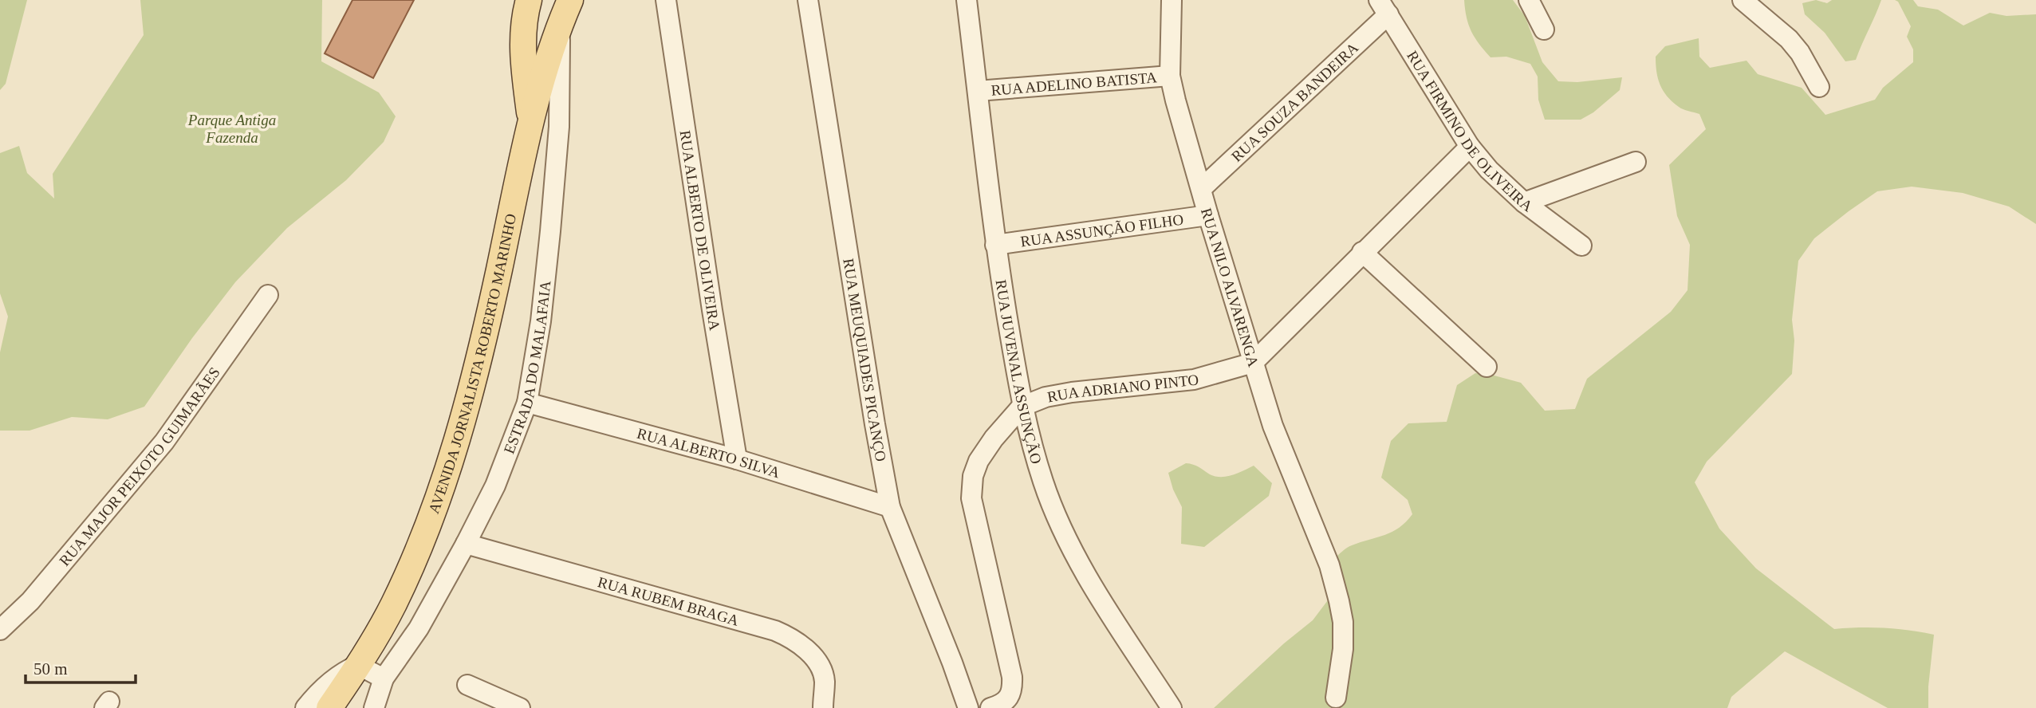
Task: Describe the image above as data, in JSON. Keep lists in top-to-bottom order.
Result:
{
  "streets": {
    "main road": ["AVENIDA JORNALISTA ROBERTO MARINHO"],
    "street": [
      "RUA ADELINO BATISTA",
      "RUA SOUZA BANDEIRA",
      "RUA FIRMINO DE OLIVEIRA",
      "RUA ALBERTO DE OLIVEIRA",
      "RUA ASSUNÇÃO FILHO",
      "RUA NILO ALVARENGA",
      "RUA MEUQUIADES PICANÇO",
      "ESTRADA DO MALAFAIA",
      "RUA JUVENAL ASSUNÇÃO",
      "RUA ADRIANO PINTO",
      "RUA ALBERTO SILVA",
      "RUA MAJOR PEIXOTO GUIMARÃES",
      "RUA RUBEM BRAGA"
    ]
  },
  "crossings": [
    ["RUA ADELINO BATISTA", "RUA NILO ALVARENGA"],
    ["RUA ADELINO BATISTA", "RUA JUVENAL ASSUNÇÃO"],
    ["RUA SOUZA BANDEIRA", "RUA FIRMINO DE OLIVEIRA"],
    ["RUA SOUZA BANDEIRA", "RUA NILO ALVARENGA"],
    ["RUA FIRMINO DE OLIVEIRA", "RUA ADRIANO PINTO"],
    ["RUA ALBERTO DE OLIVEIRA", "RUA ALBERTO SILVA"],
    ["RUA ASSUNÇÃO FILHO", "RUA NILO ALVARENGA"],
    ["RUA ASSUNÇÃO FILHO", "RUA JUVENAL ASSUNÇÃO"],
    ["RUA NILO ALVARENGA", "RUA ADRIANO PINTO"],
    ["RUA MEUQUIADES PICANÇO", "RUA ALBERTO SILVA"],
    ["AVENIDA JORNALISTA ROBERTO MARINHO", "ESTRADA DO MALAFAIA"],
    ["ESTRADA DO MALAFAIA", "RUA ALBERTO SILVA"],
    ["ESTRADA DO MALAFAIA", "RUA RUBEM BRAGA"],
    ["RUA JUVENAL ASSUNÇÃO", "RUA ADRIANO PINTO"]
  ],
  "parks": ["Parque Antiga Fazenda"],
  "scale_bar": "50 m"
}
